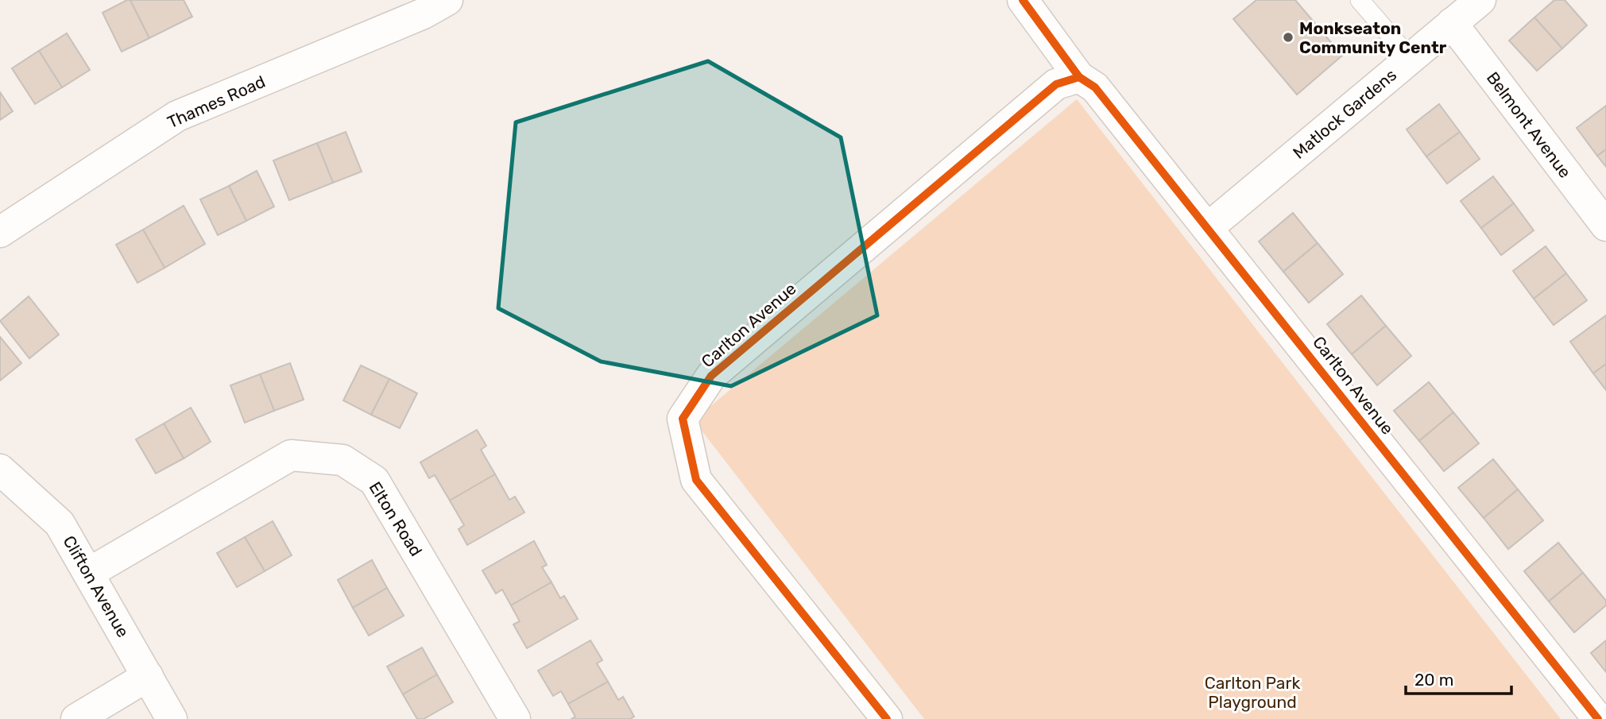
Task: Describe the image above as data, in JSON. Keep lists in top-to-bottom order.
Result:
{
  "streets": {
    "street": [
      "Thames Road",
      "Matlock Gardens",
      "Belmont Avenue",
      "Carlton Avenue",
      "Elton Road",
      "Clifton Avenue"
    ]
  },
  "crossings": [
    ["Matlock Gardens", "Belmont Avenue"],
    ["Matlock Gardens", "Carlton Avenue"],
    ["Elton Road", "Clifton Avenue"]
  ],
  "parks": ["Carlton Park Playground"],
  "places": ["Monkseaton Community Centr"],
  "scale_bar": "20 m"
}
